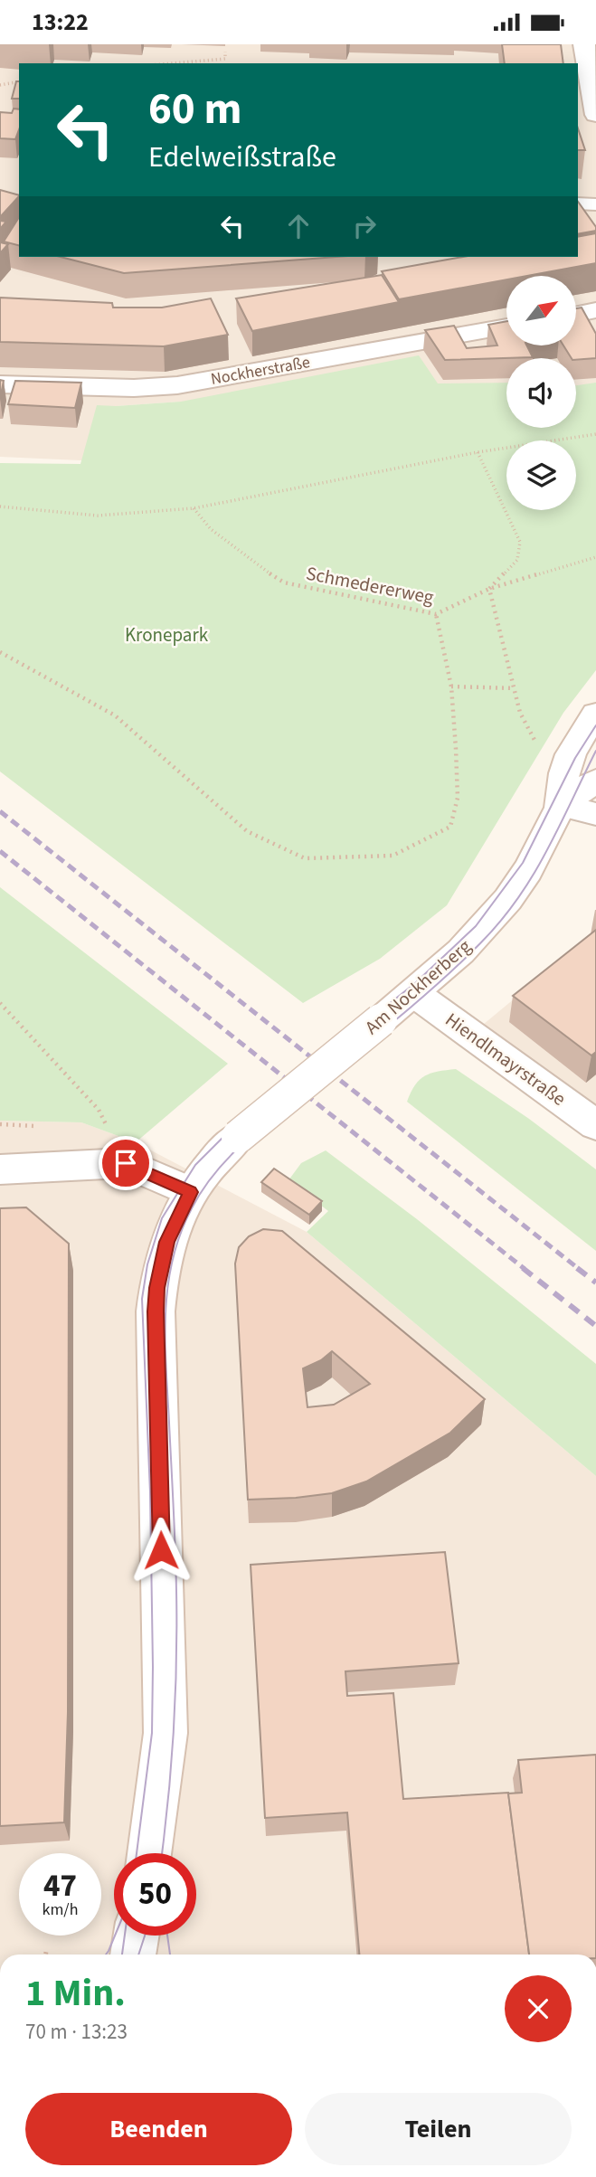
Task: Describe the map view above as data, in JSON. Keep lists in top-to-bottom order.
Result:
{
  "streets": {
    "main road": ["Nockherstraße", "Am Nockherberg", "Hiendlmayrstraße"],
    "path": ["Schmedererweg"]
  },
  "crossings": [
    ["Am Nockherberg", "Hiendlmayrstraße"]
  ],
  "parks": ["Kronepark"],
  "north": "top right",
  "page": {
    "status": "13:22",
    "turn": ["60 m", "Edelweißstraße"],
    "speed": "47 km/h",
    "limit": "50",
    "heading": ["1 Min.", "70 m · 13:23"],
    "buttons": ["Beenden", "Teilen"]
  }
}
